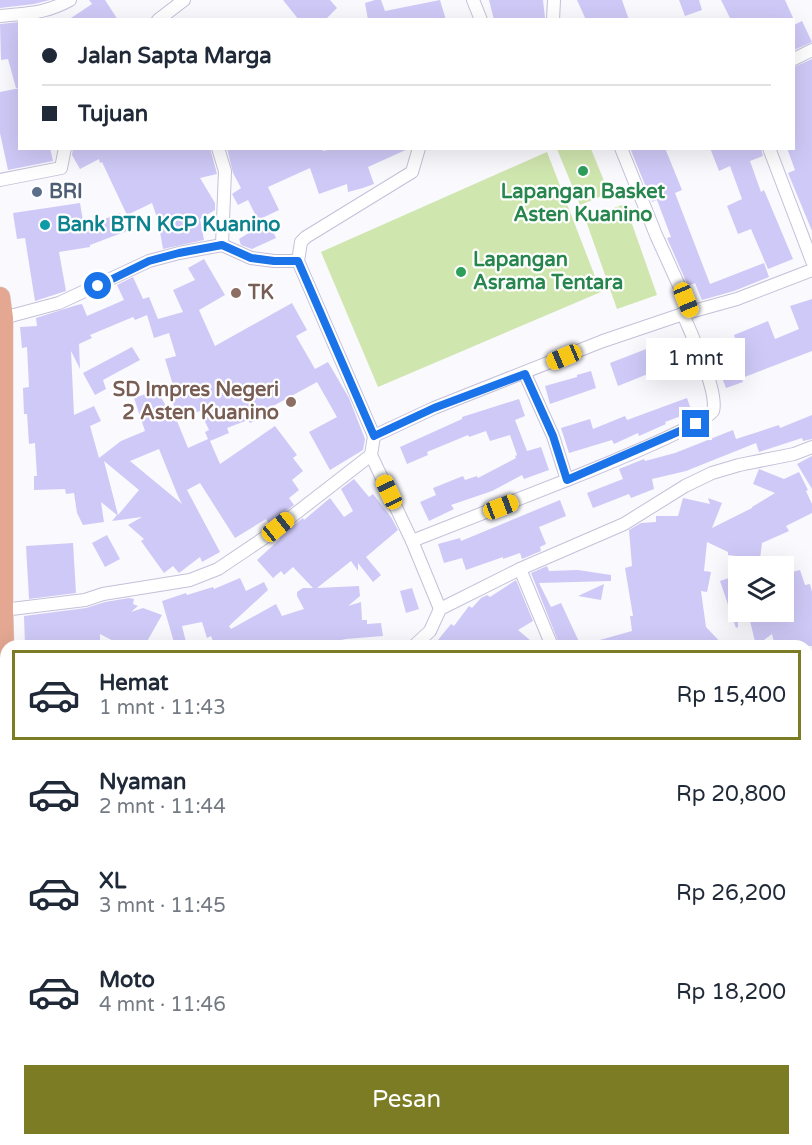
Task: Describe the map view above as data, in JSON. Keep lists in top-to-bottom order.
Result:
{
  "places": [
    "Lapangan Basket Asten Kuanino",
    "BRI",
    "Bank BTN KCP Kuanino",
    "Lapangan Asrama Tentara",
    "TK",
    "SD Impres Negeri 2 Asten Kuanino"
  ],
  "page": {
    "banner": ["Jalan Sapta Marga", "Tujuan"],
    "bubble": "1 mnt",
    "list": [
      {
        "name": "Hemat",
        "note": "1 mnt · 11:43",
        "value": "Rp 15,400"
      },
      {
        "name": "Nyaman",
        "note": "2 mnt · 11:44",
        "value": "Rp 20,800"
      },
      {
        "name": "XL",
        "note": "3 mnt · 11:45",
        "value": "Rp 26,200"
      },
      {
        "name": "Moto",
        "note": "4 mnt · 11:46",
        "value": "Rp 18,200"
      }
    ],
    "buttons": "Pesan"
  }
}
